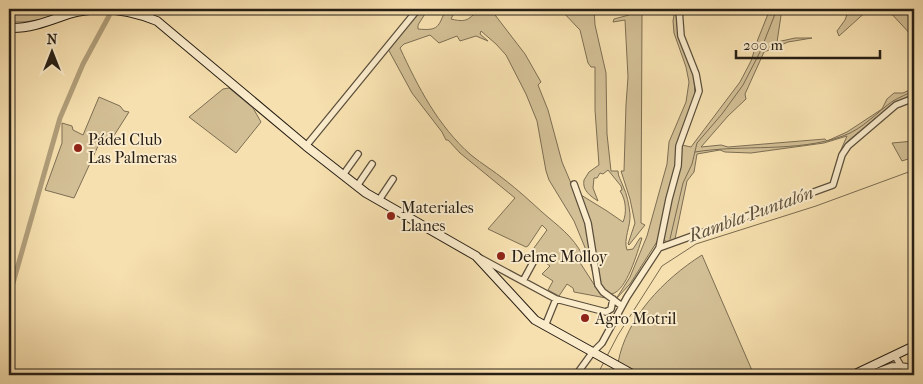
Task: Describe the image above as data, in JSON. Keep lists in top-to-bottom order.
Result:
{
  "water": ["Rambla Puntalón"],
  "places": [
    "Pádel Club Las Palmeras",
    "Materiales Llanes",
    "Delme Molloy",
    "Agro Motril"
  ],
  "scale_bar": "200 m",
  "north": "top"
}
